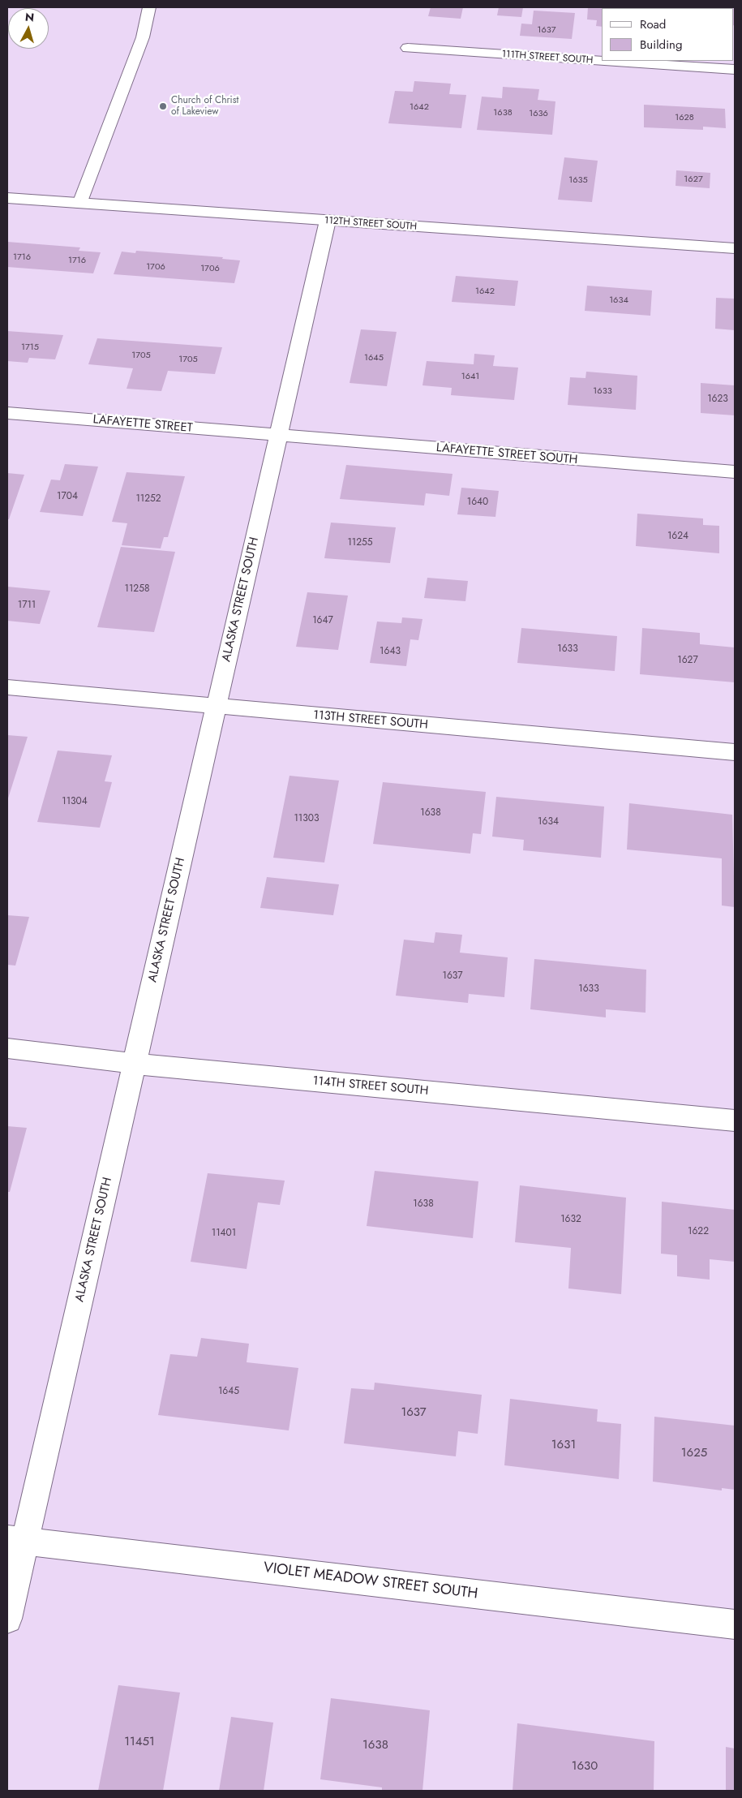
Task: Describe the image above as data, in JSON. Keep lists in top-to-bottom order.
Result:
{
  "streets": {
    "street": [
      "111TH STREET SOUTH",
      "112TH STREET SOUTH",
      "LAFAYETTE STREET",
      "LAFAYETTE STREET SOUTH",
      "ALASKA STREET SOUTH",
      "113TH STREET SOUTH",
      "114TH STREET SOUTH",
      "VIOLET MEADOW STREET SOUTH"
    ]
  },
  "crossings": [
    ["112TH STREET SOUTH", "ALASKA STREET SOUTH"],
    ["LAFAYETTE STREET", "LAFAYETTE STREET SOUTH"],
    ["LAFAYETTE STREET", "ALASKA STREET SOUTH"],
    ["LAFAYETTE STREET SOUTH", "ALASKA STREET SOUTH"],
    ["ALASKA STREET SOUTH", "113TH STREET SOUTH"],
    ["ALASKA STREET SOUTH", "114TH STREET SOUTH"],
    ["ALASKA STREET SOUTH", "VIOLET MEADOW STREET SOUTH"]
  ],
  "places": ["Church of Christ of Lakeview"],
  "house_numbers": [
    "1637",
    "1642",
    "1638",
    "1636",
    "1628",
    "1627",
    "1635",
    "1716",
    "1716",
    "1706",
    "1706",
    "1642",
    "1634",
    "1715",
    "1705",
    "1645",
    "1705",
    "1641",
    "1633",
    "1623",
    "1704",
    "11252",
    "1640",
    "1624",
    "11255",
    "11258",
    "1711",
    "1647",
    "1633",
    "1643",
    "1627",
    "11304",
    "1638",
    "11303",
    "1634",
    "1637",
    "1633",
    "1638",
    "1632",
    "1622",
    "11401",
    "1645",
    "1637",
    "1631",
    "1625",
    "11451",
    "1638",
    "1630"
  ],
  "legend": ["Road", "Building"],
  "north": "top"
}
